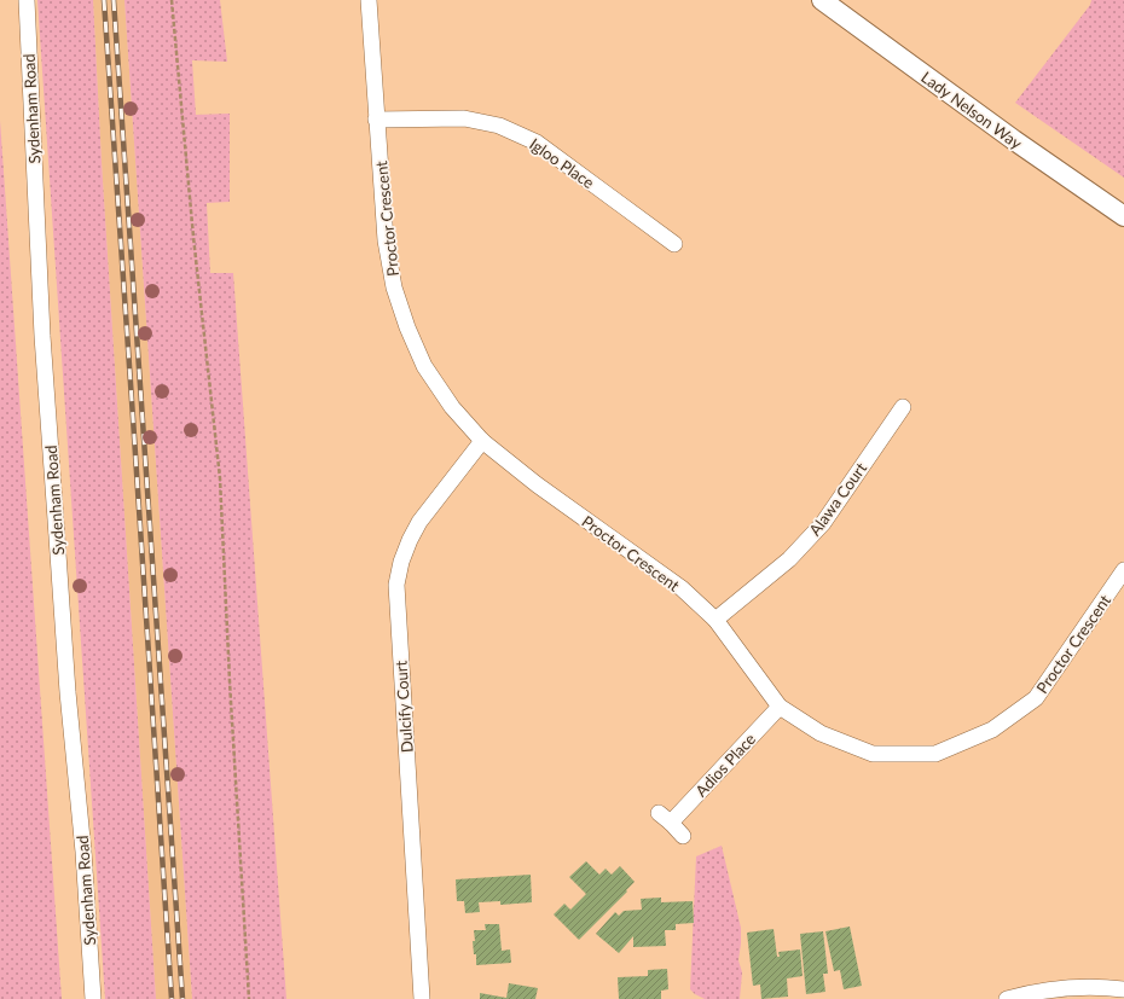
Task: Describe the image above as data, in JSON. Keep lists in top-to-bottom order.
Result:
{
  "streets": {
    "street": [
      "Sydenham Road",
      "Lady Nelson Way",
      "Igloo Place",
      "Proctor Crescent",
      "Alawa Court",
      "Dulcify Court",
      "Adios Place"
    ]
  },
  "crossings": [
    ["Igloo Place", "Proctor Crescent"],
    ["Proctor Crescent", "Alawa Court"],
    ["Proctor Crescent", "Dulcify Court"],
    ["Proctor Crescent", "Adios Place"]
  ]
}
